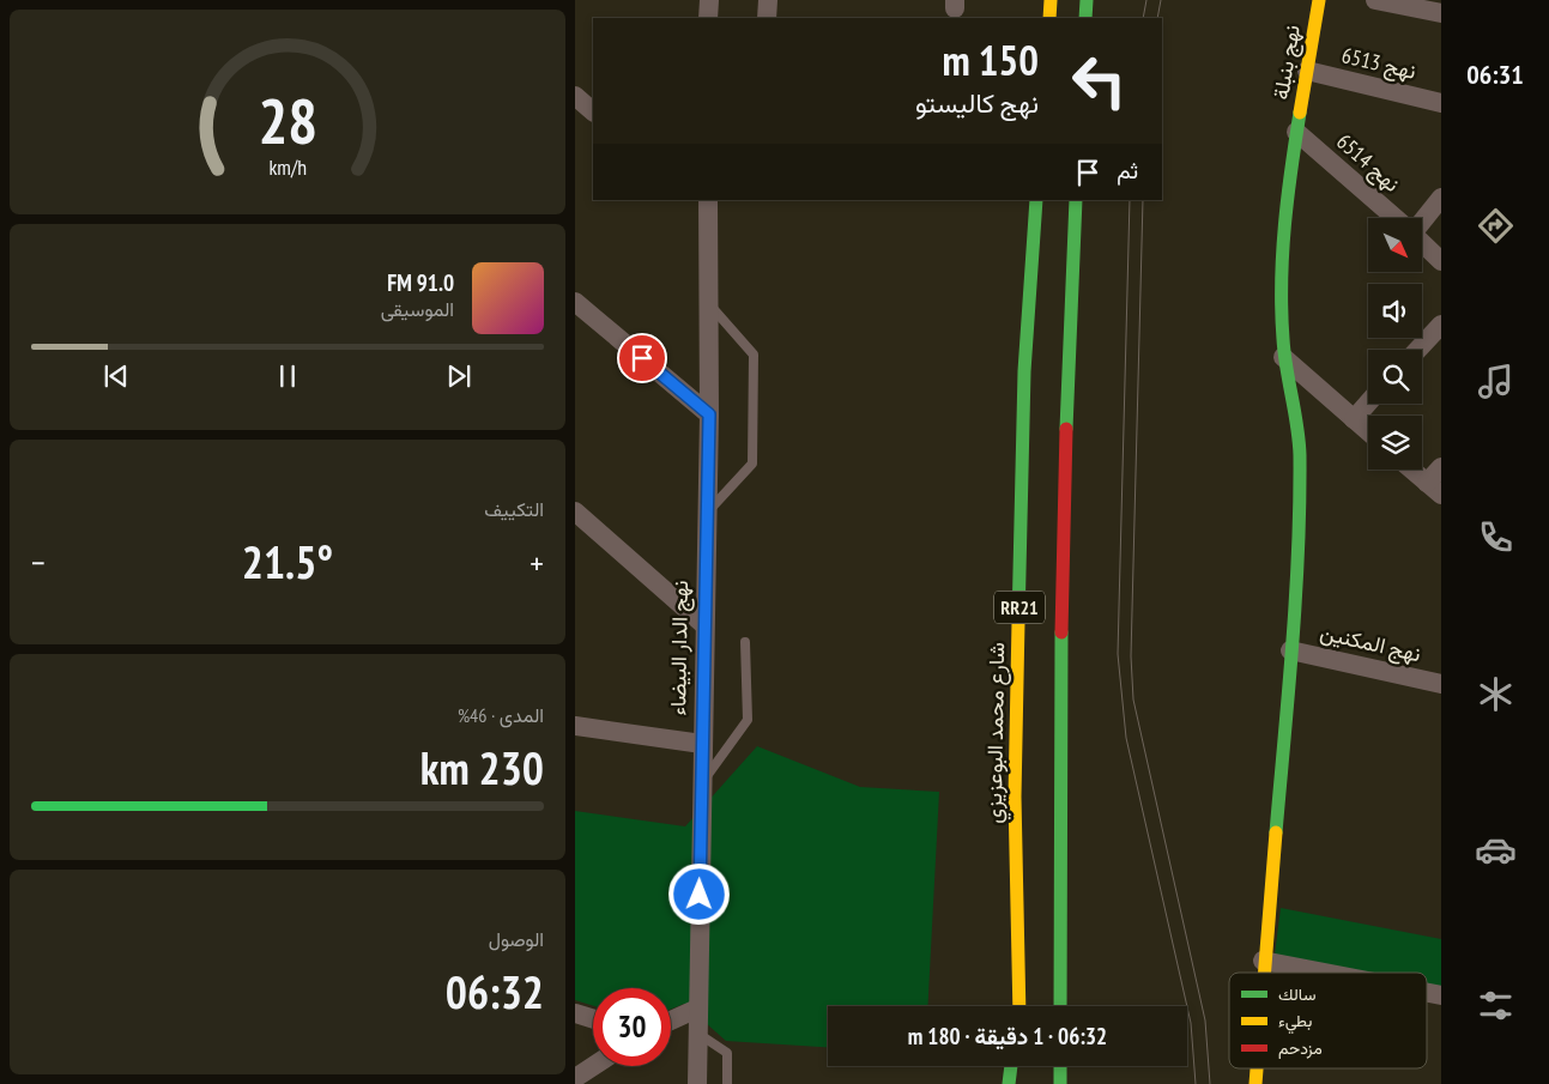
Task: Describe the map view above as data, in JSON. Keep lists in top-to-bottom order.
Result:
{
  "streets": {
    "main road": ["نهج بنبلة", "RR21", "شارع محمد البوعزيزي"],
    "street": [
      "نهج 6513",
      "نهج 6514",
      "نهج المكنين",
      "نهج الدار البيضاء"
    ]
  },
  "crossings": [
    ["نهج بنبلة", "نهج 6513"],
    ["نهج بنبلة", "نهج 6514"],
    ["نهج بنبلة", "نهج المكنين"]
  ],
  "legend": ["سالك", "بطيء", "مزدحم"],
  "north": "bottom right",
  "page": {
    "tabs": "06:31",
    "turn": ["150 m", "نهج كاليستو"],
    "then": "ثم",
    "song": ["91.0 FM", "الموسيقى"],
    "tile": [
      "التكييف",
      ["المدى · 46%", "230 km"],
      ["الوصول", "06:32"]
    ],
    "heat": ["−", "21.5°", "+"],
    "limit": "30",
    "trip": "06:32 · 1 دقيقة · 180 m",
    "gauge": ["28", "km/h"]
  }
}
